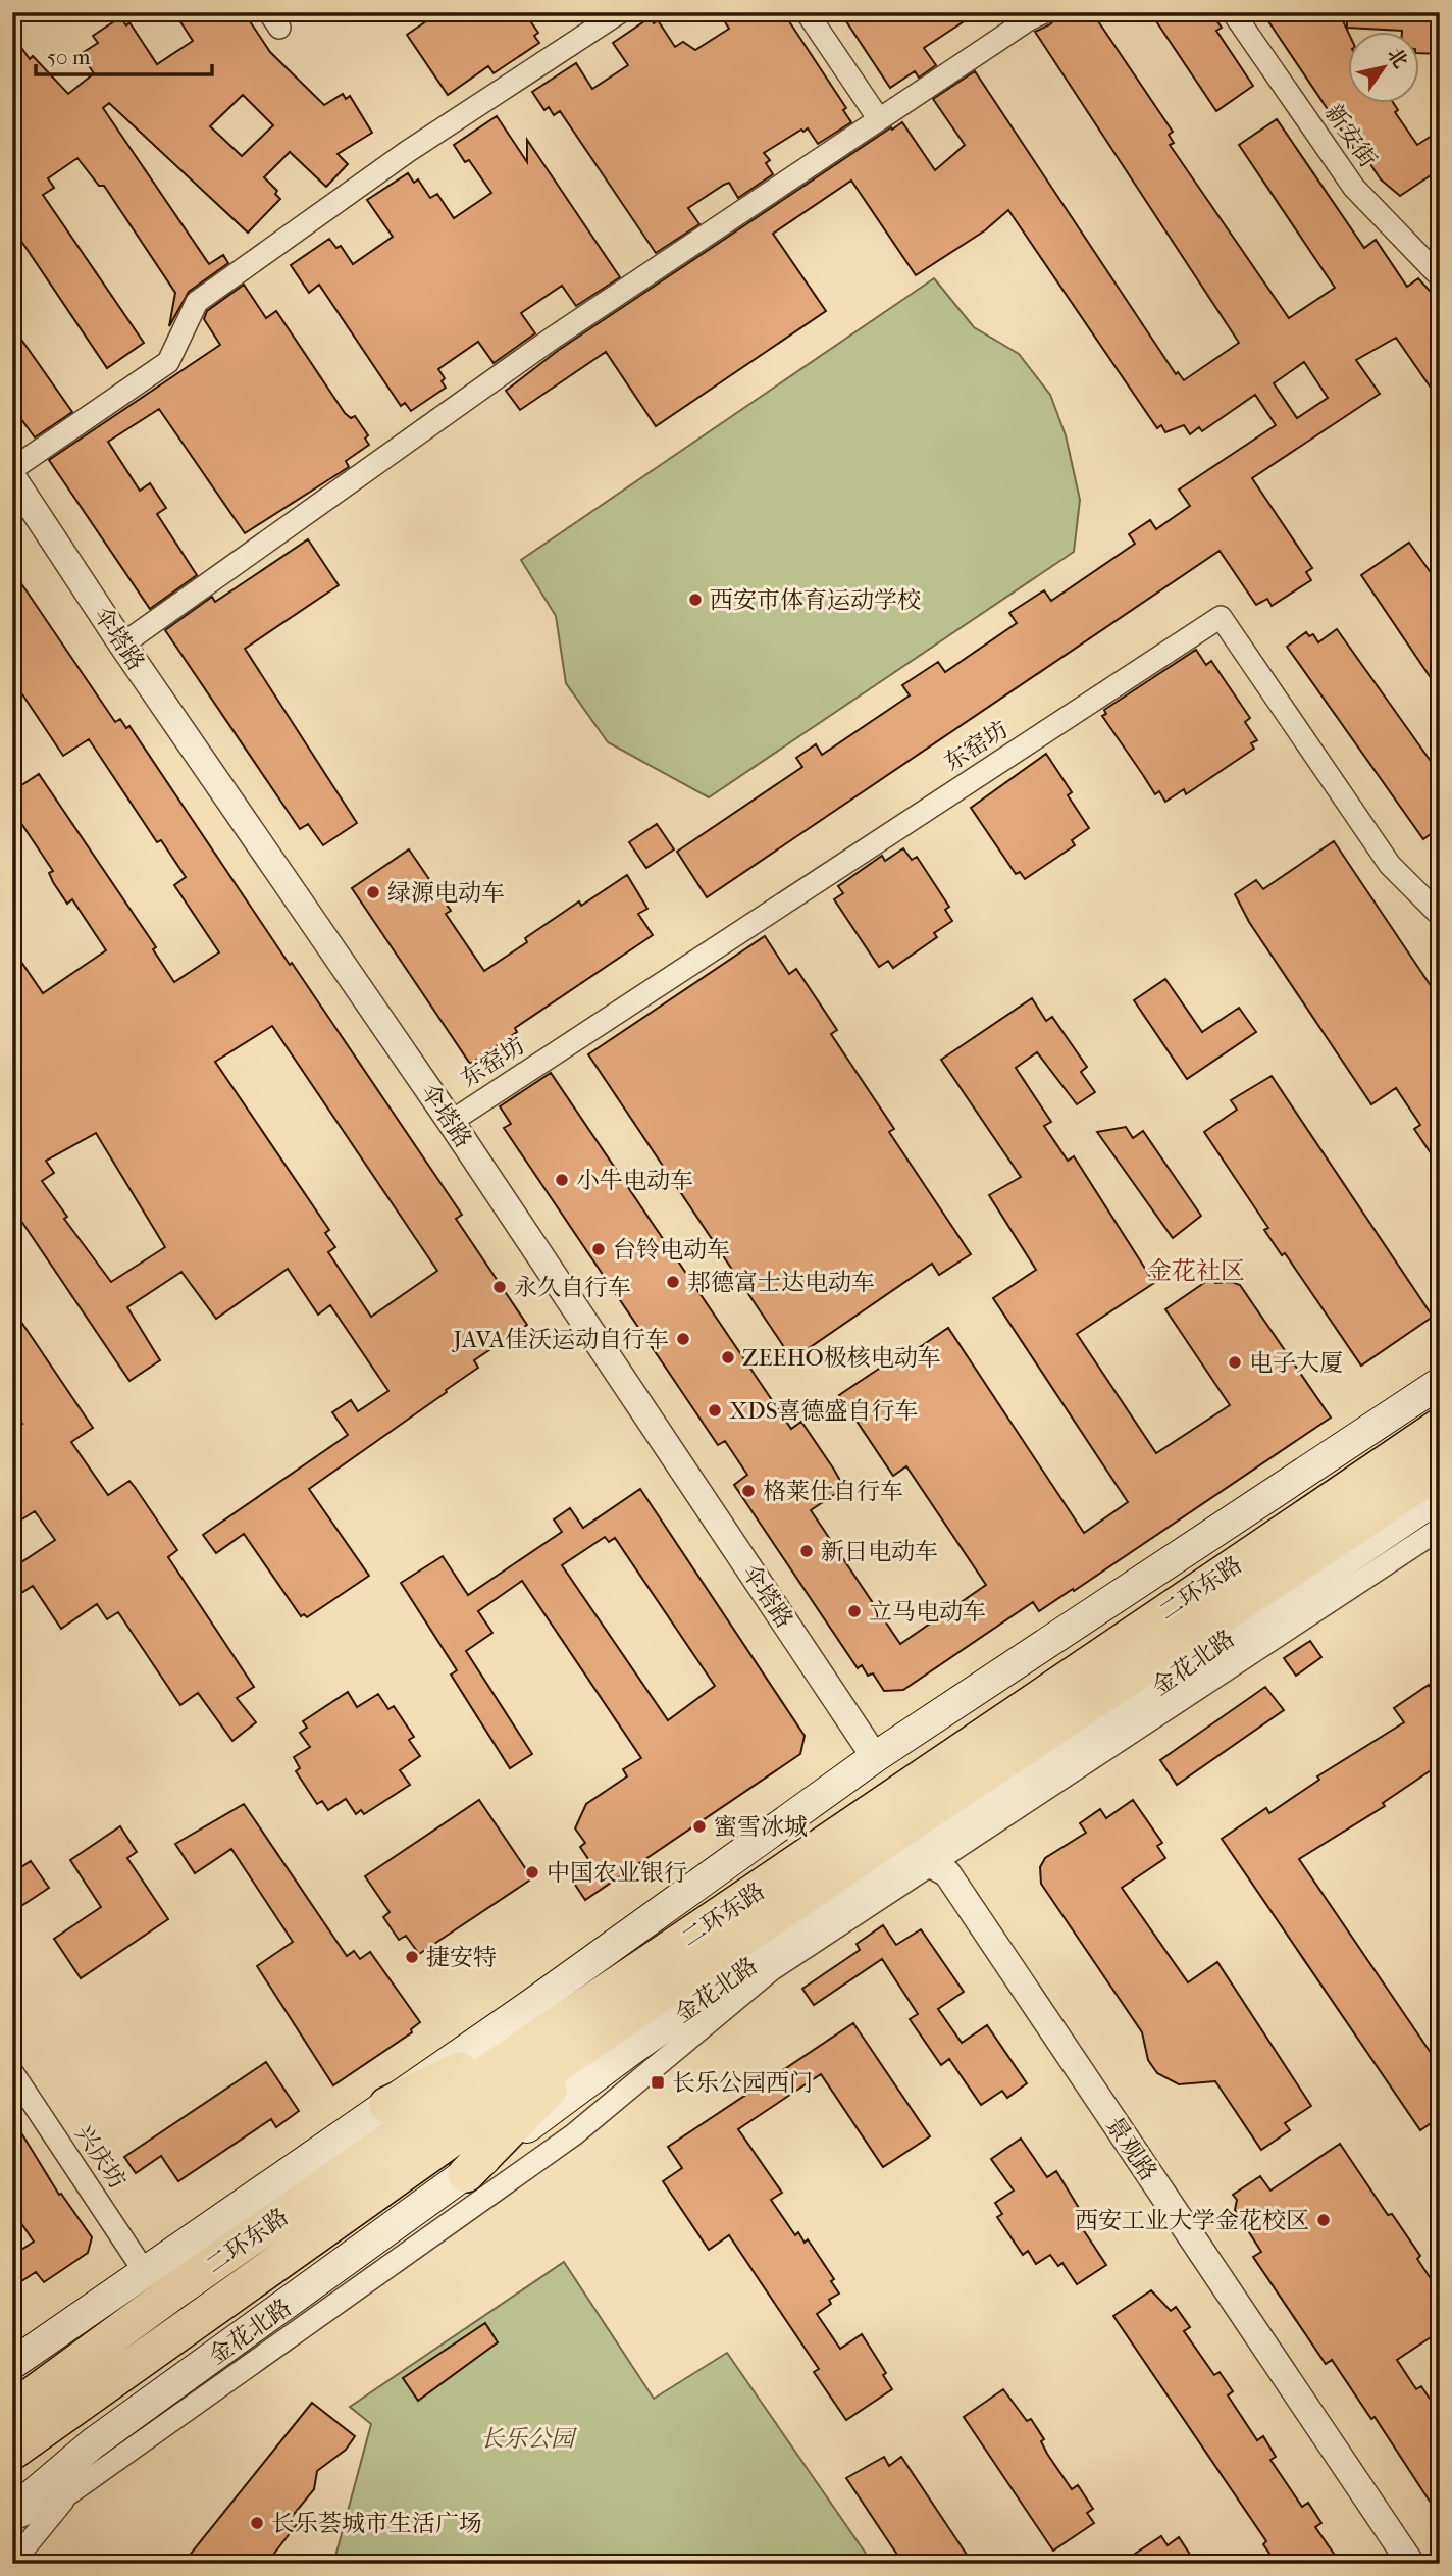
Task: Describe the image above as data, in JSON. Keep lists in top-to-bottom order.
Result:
{
  "streets": {
    "highway": ["二环东路"],
    "main road": ["金花北路"],
    "street": [
      "新安街",
      "伞塔路",
      "东窑坊",
      "景观路",
      "兴庆坊"
    ]
  },
  "crossings": [
    ["伞塔路", "东窑坊"],
    ["二环东路", "兴庆坊"],
    ["金花北路", "景观路"]
  ],
  "districts": ["金花社区"],
  "parks": ["长乐公园"],
  "places": {
    "other": [
      "西安市体育运动学校",
      "绿源电动车",
      "小牛电动车",
      "台铃电动车",
      "邦德富士达电动车",
      "永久自行车",
      "JAVA佳沃运动自行车",
      "ZEEHO极核电动车",
      "电子大厦",
      "XDS喜德盛自行车",
      "格莱仕自行车",
      "新日电动车",
      "立马电动车",
      "蜜雪冰城",
      "中国农业银行",
      "捷安特",
      "西安工业大学金花校区",
      "长乐荟城市生活广场"
    ],
    "transit": ["长乐公园西门"]
  },
  "scale_bar": "50 m",
  "north": "top right"
}
